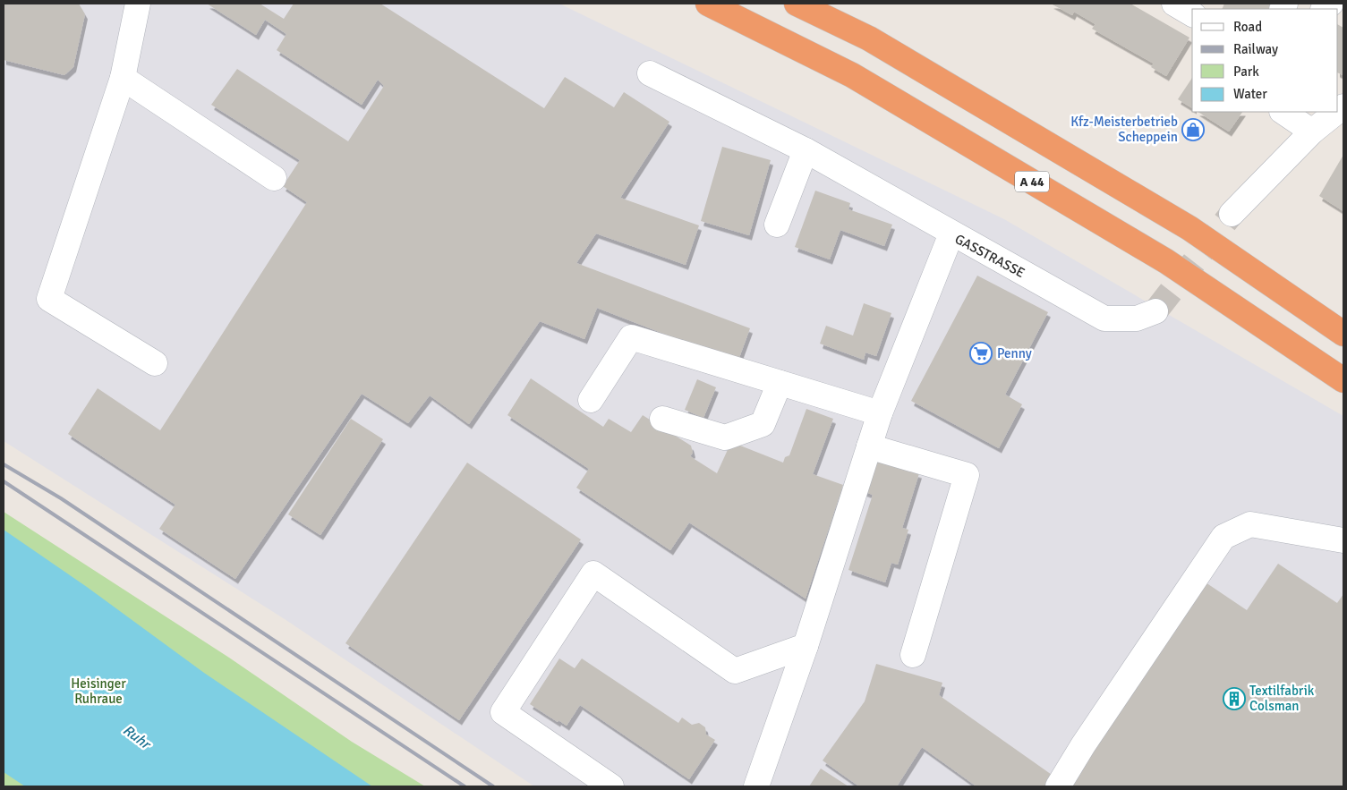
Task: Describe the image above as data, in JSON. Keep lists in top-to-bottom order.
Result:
{
  "streets": {
    "highway": ["A 44"],
    "street": ["GASSTRASSE"]
  },
  "water": ["Ruhr"],
  "parks": ["Heisinger Ruhraue"],
  "places": {
    "shop": ["Kfz-Meisterbetrieb Scheppein"],
    "supermarket": ["Penny"],
    "building": ["Textilfabrik Colsman"]
  },
  "legend": [
    "Road",
    "Railway",
    "Park",
    "Water"
  ]
}
